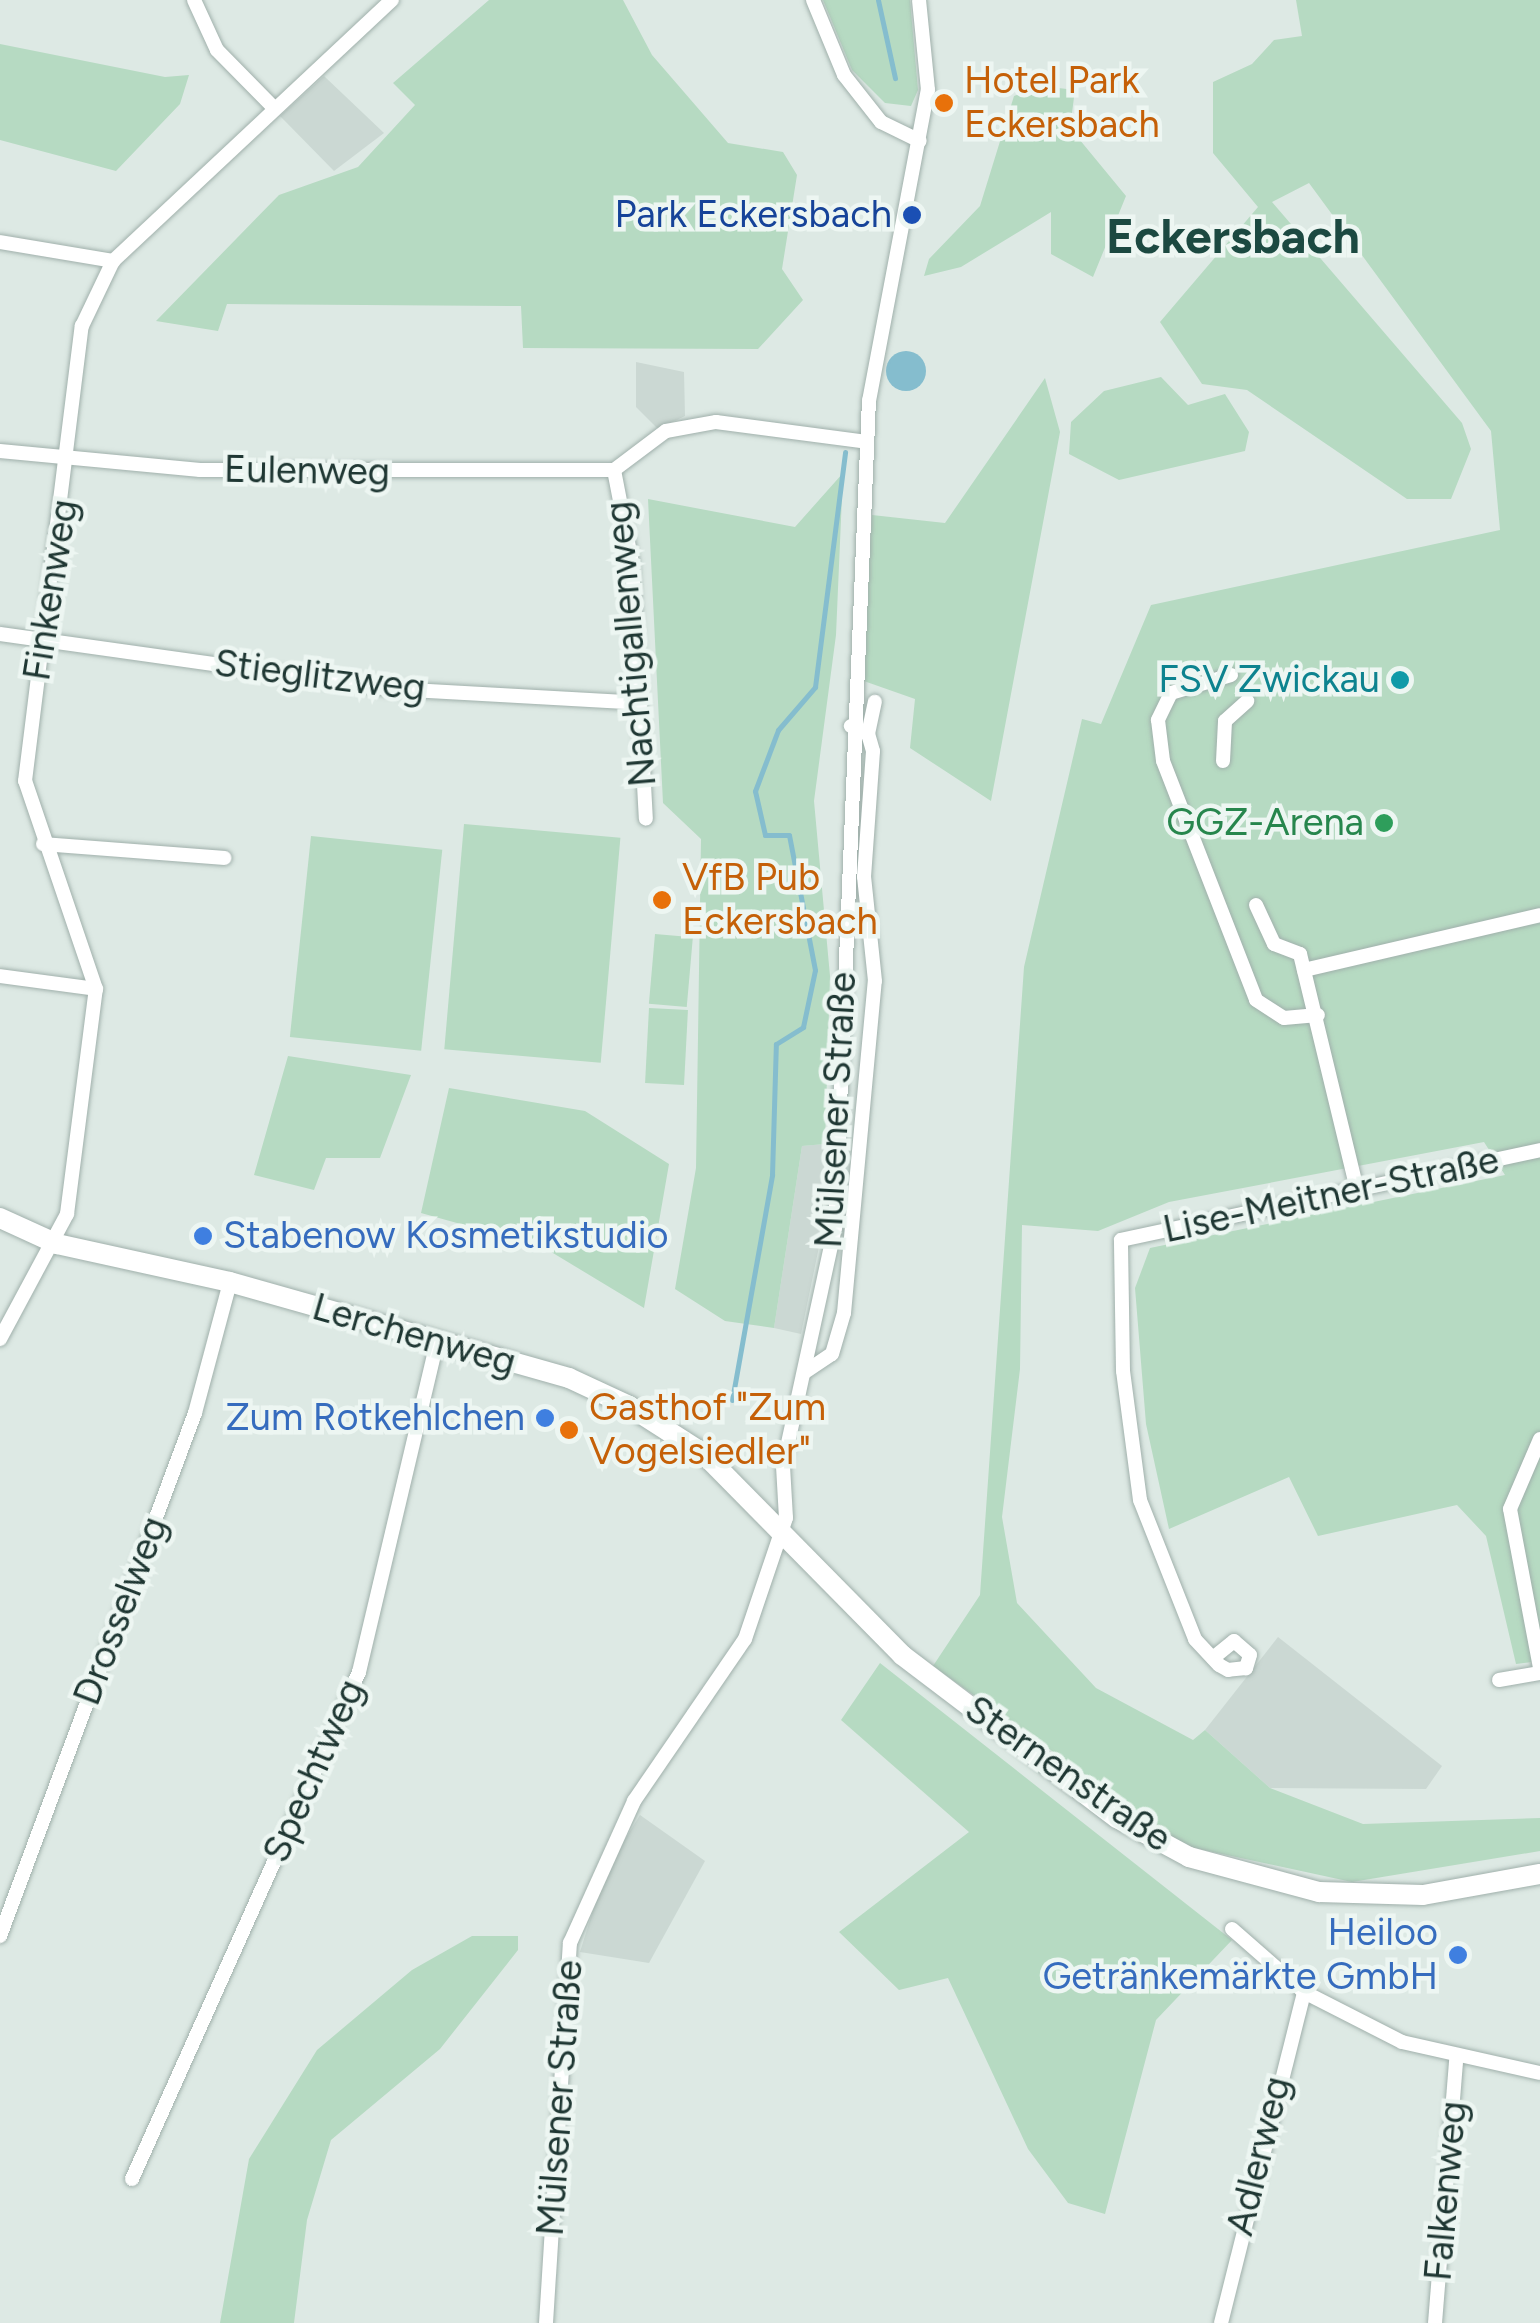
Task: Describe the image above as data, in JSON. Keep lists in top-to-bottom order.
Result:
{
  "streets": {
    "street": [
      "Eulenweg",
      "Finkenweg",
      "Nachtigallenweg",
      "Stieglitzweg",
      "Mülsener Straße",
      "Lise-Meitner-Straße",
      "Lerchenweg",
      "Drosselweg",
      "Spechtweg",
      "Sternenstraße",
      "Adlerweg",
      "Falkenweg"
    ]
  },
  "crossings": [
    ["Eulenweg", "Finkenweg"],
    ["Eulenweg", "Nachtigallenweg"],
    ["Finkenweg", "Stieglitzweg"],
    ["Finkenweg", "Lerchenweg"],
    ["Nachtigallenweg", "Stieglitzweg"],
    ["Mülsener Straße", "Lerchenweg"],
    ["Lerchenweg", "Drosselweg"],
    ["Lerchenweg", "Spechtweg"],
    ["Lerchenweg", "Sternenstraße"]
  ],
  "districts": ["Eckersbach"],
  "places": [
    "Hotel Park Eckersbach",
    "Park Eckersbach",
    "FSV Zwickau",
    "GGZ-Arena",
    "VfB Pub Eckersbach",
    "Stabenow Kosmetikstudio",
    "Zum Rotkehlchen",
    "Gasthof \"Zum Vogelsiedler\"",
    "Heiloo Getränkemärkte GmbH"
  ]
}
